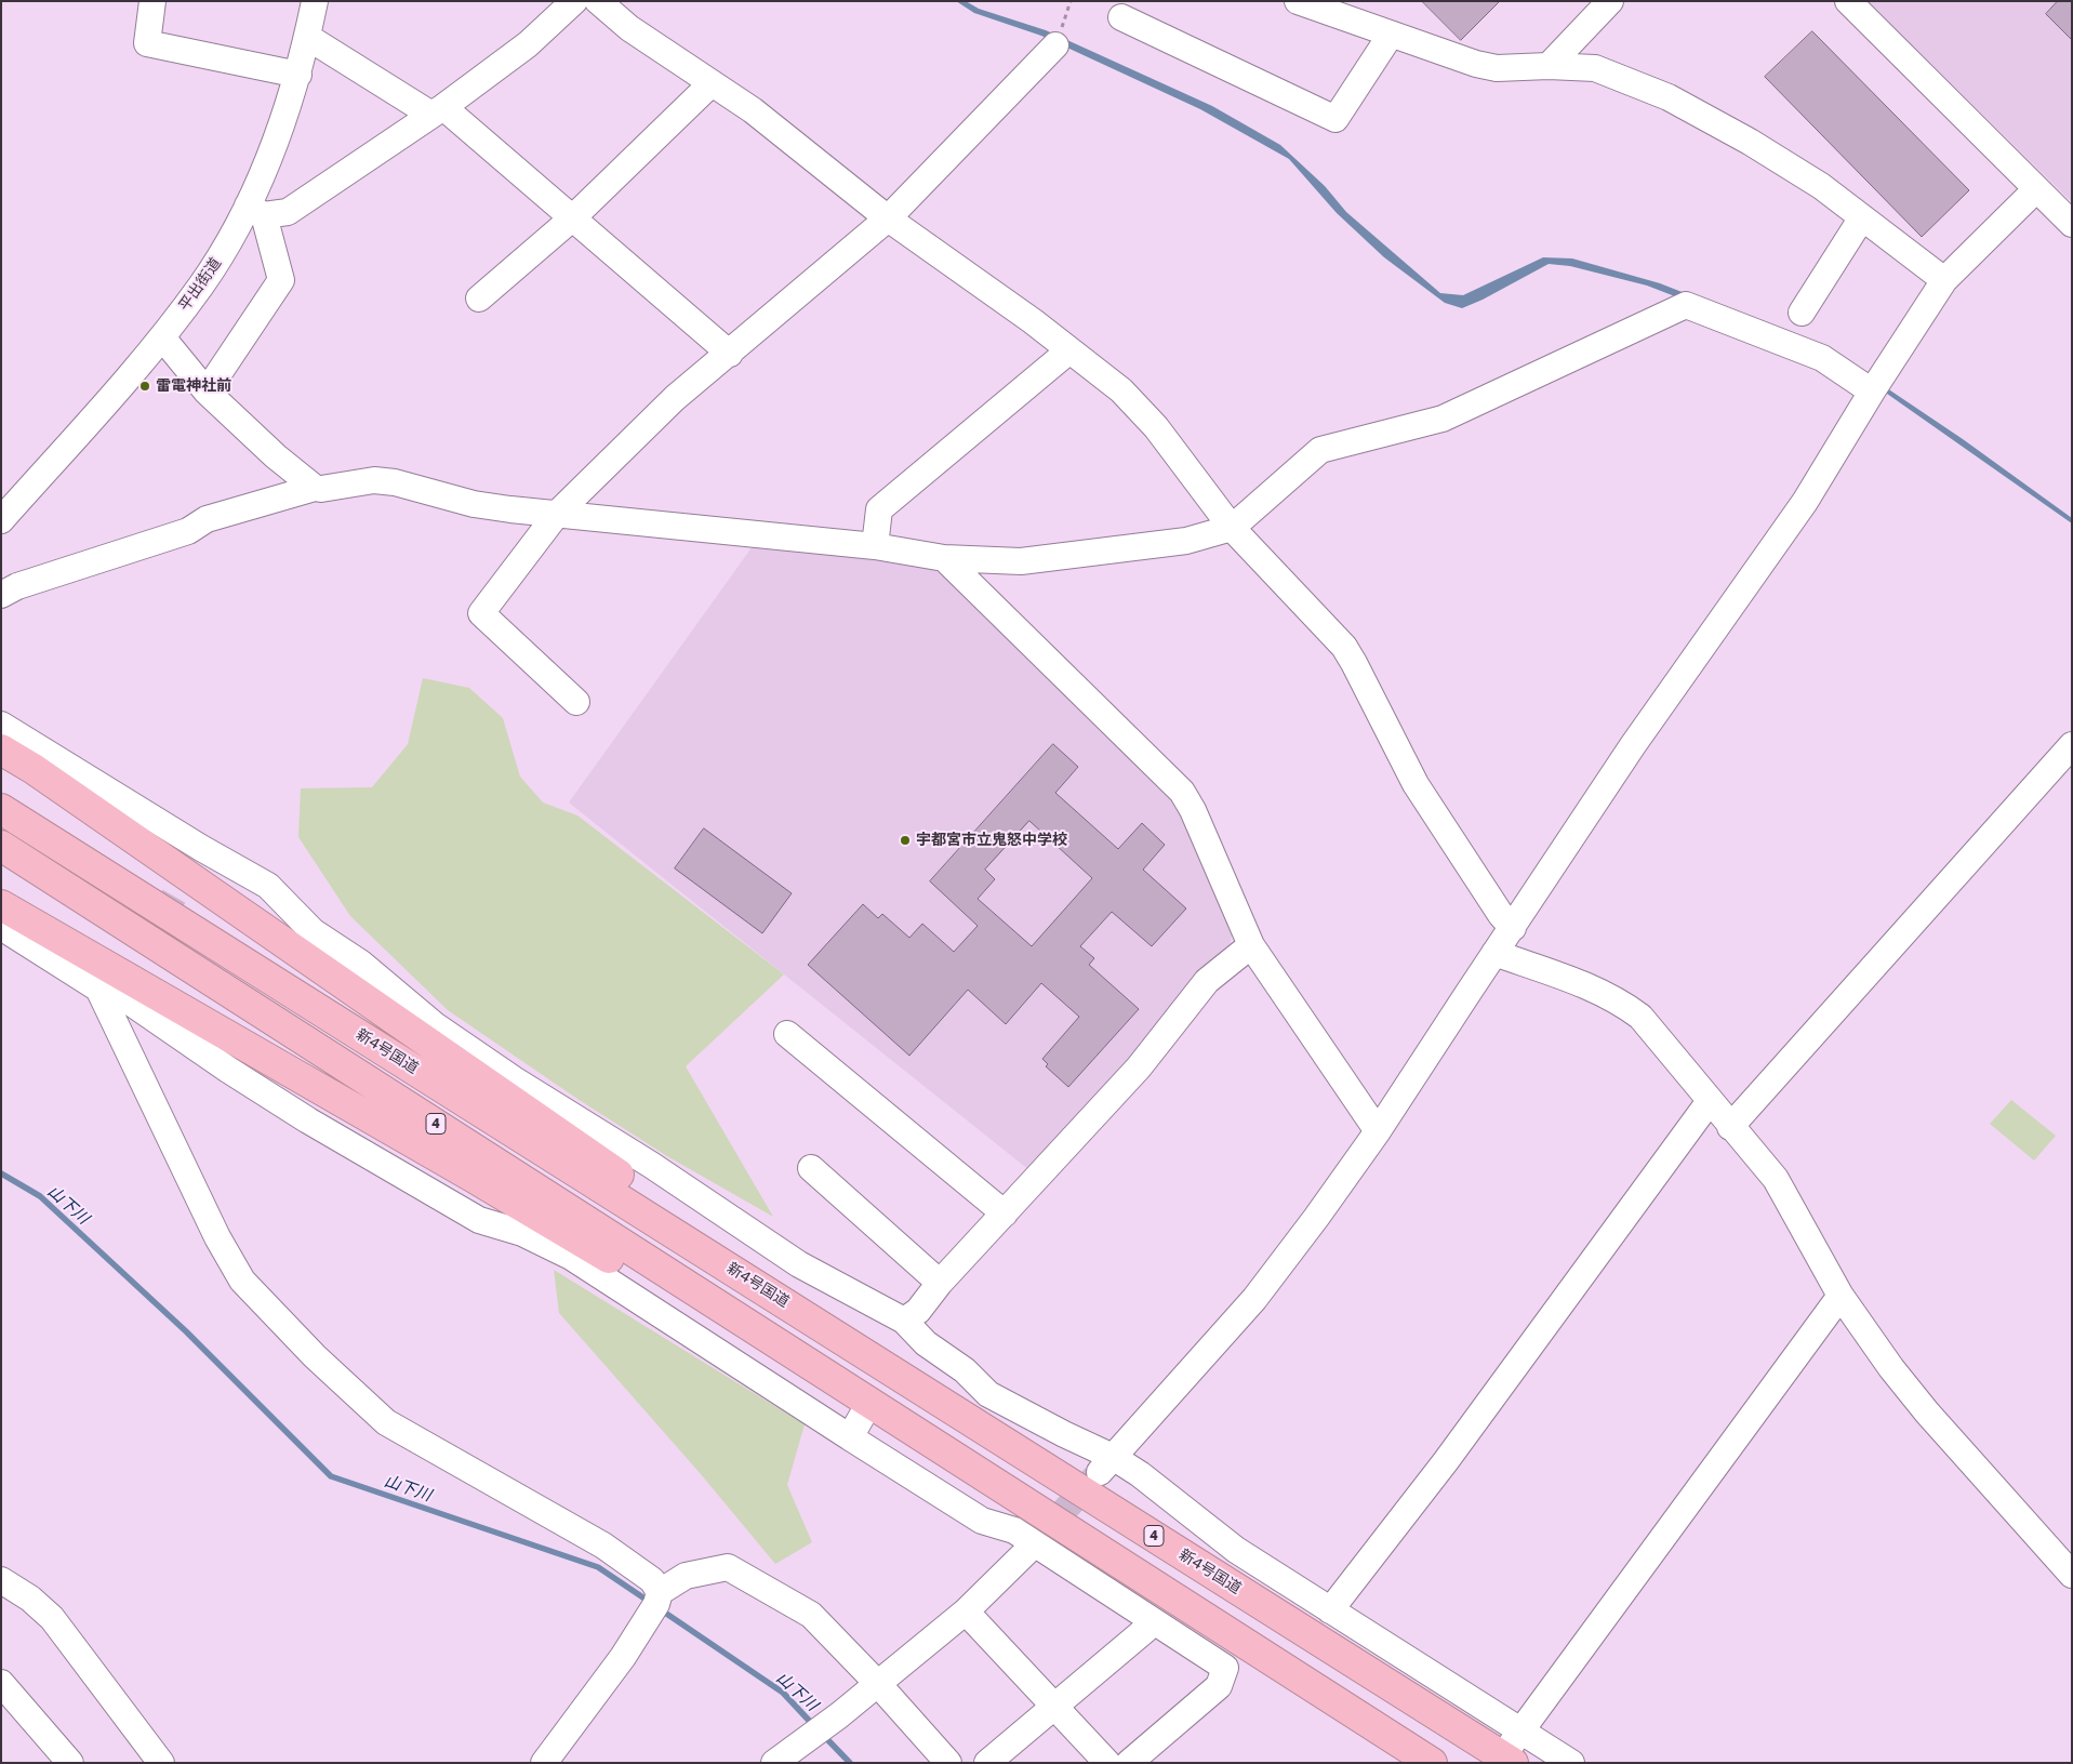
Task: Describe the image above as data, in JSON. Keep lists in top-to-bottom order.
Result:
{
  "streets": {
    "highway": ["新4号国道", "4"],
    "street": ["平出街道"]
  },
  "water": ["山下川"],
  "places": ["雷電神社前", "宇都宮市立鬼怒中学校"]
}
